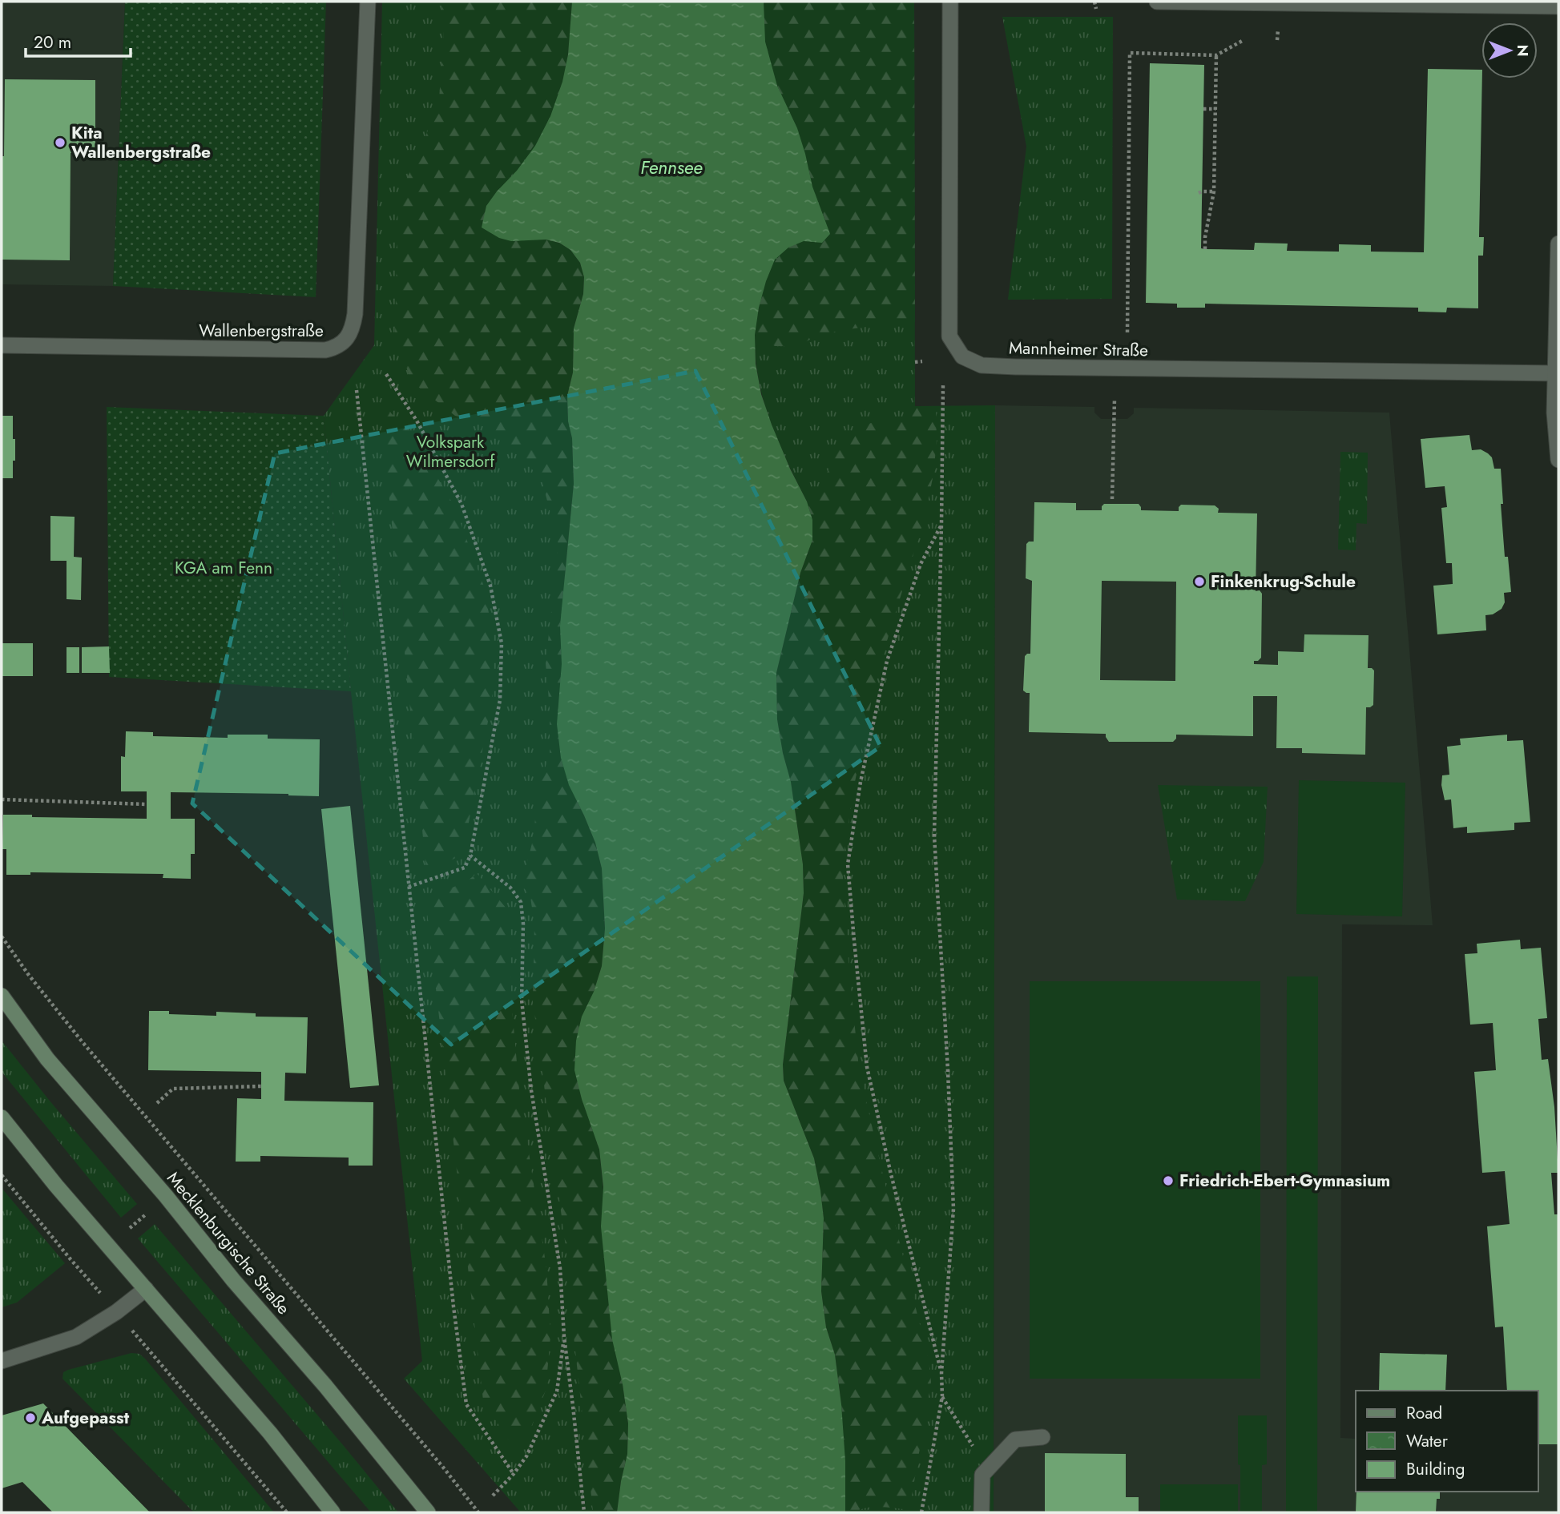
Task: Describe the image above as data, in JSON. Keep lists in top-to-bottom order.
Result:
{
  "streets": {
    "main road": ["Mecklenburgische Straße"],
    "street": ["Wallenbergstraße", "Mannheimer Straße"]
  },
  "water": ["Fennsee"],
  "parks": ["Volkspark Wilmersdorf", "KGA am Fenn"],
  "places": [
    "Kita Wallenbergstraße",
    "Finkenkrug-Schule",
    "Friedrich-Ebert-Gymnasium",
    "Aufgepasst"
  ],
  "legend": ["Road", "Water", "Building"],
  "scale_bar": "20 m",
  "north": "right"
}
